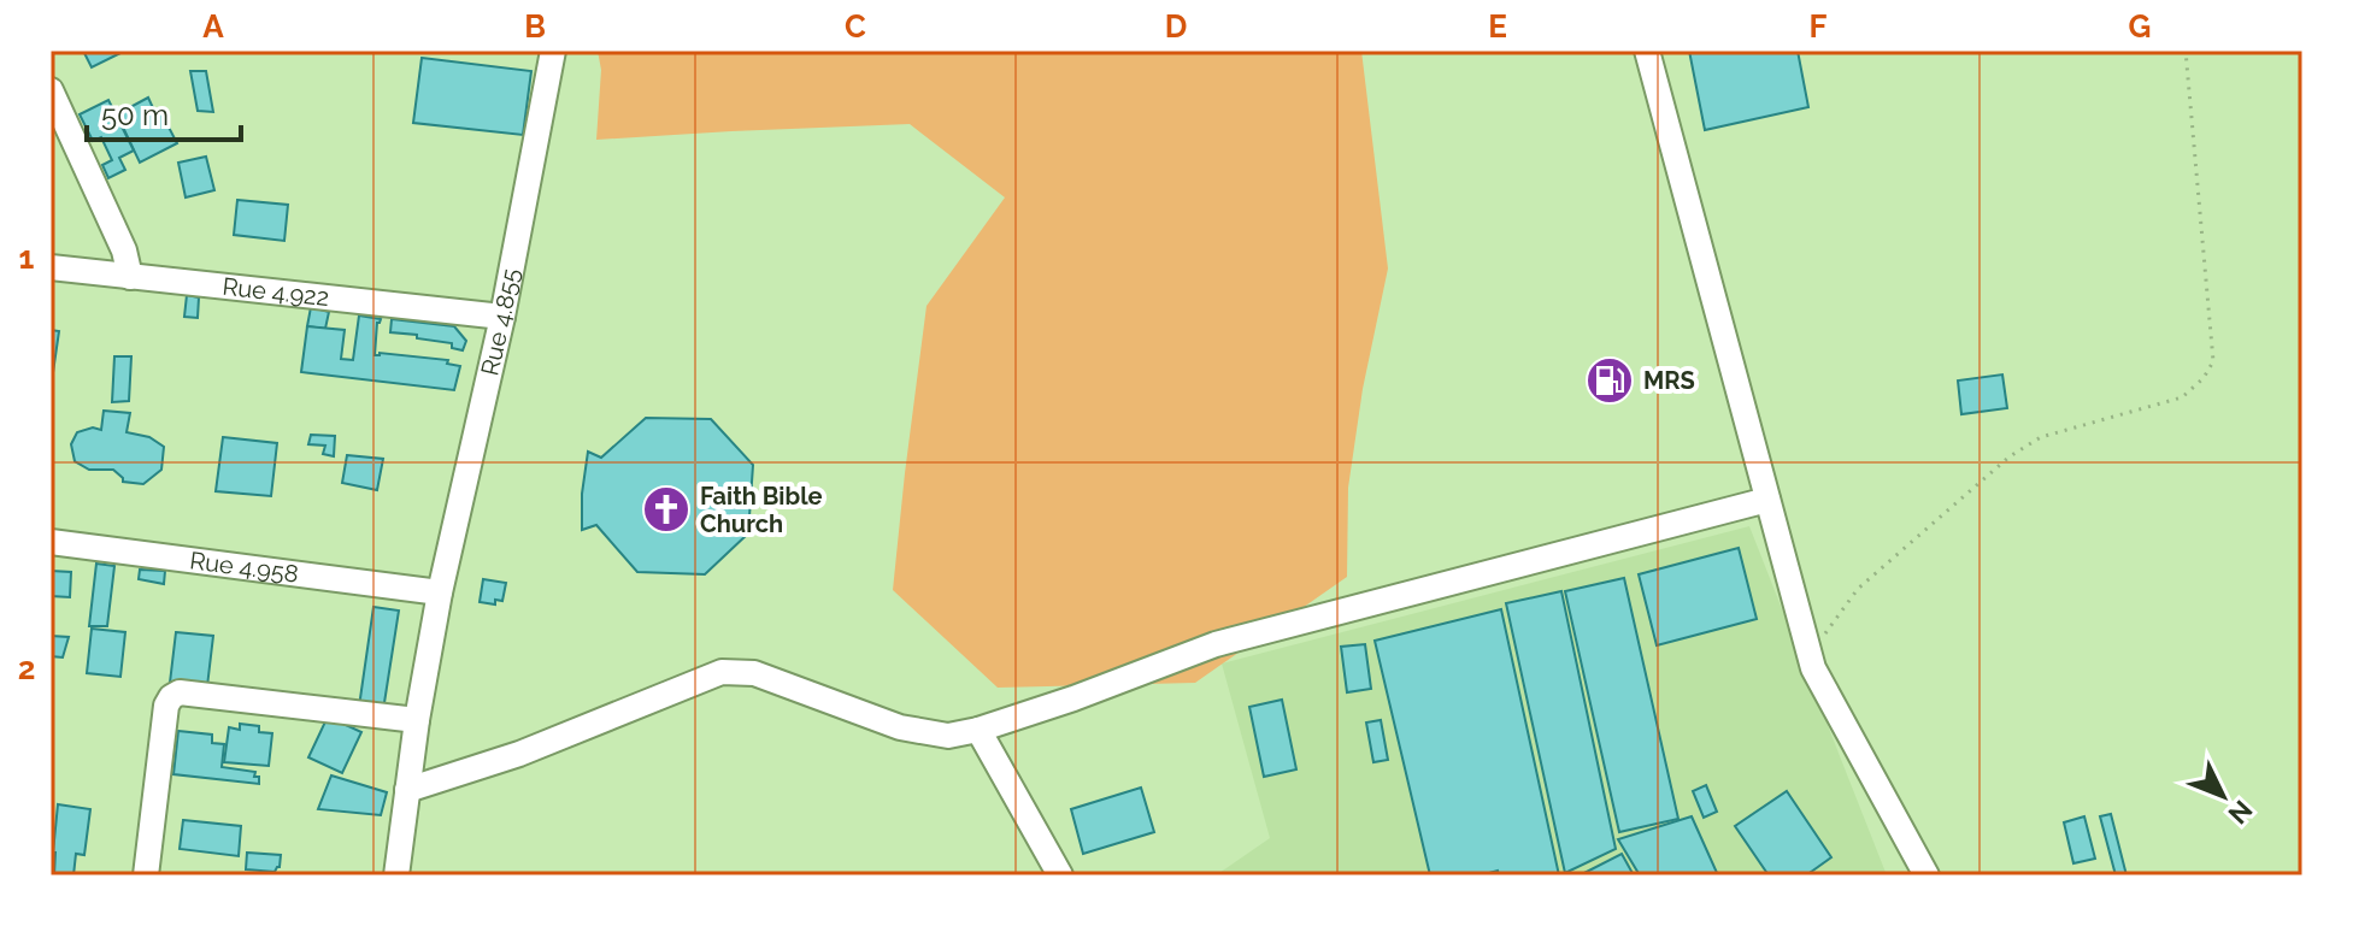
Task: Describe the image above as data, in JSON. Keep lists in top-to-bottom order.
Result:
{
  "streets": {
    "street": ["Rue 4.922", "Rue 4.855", "Rue 4.958"]
  },
  "crossings": [
    ["Rue 4.922", "Rue 4.855"],
    ["Rue 4.855", "Rue 4.958"]
  ],
  "places": {
    "fuel station": ["MRS"],
    "church": ["Faith Bible Church"]
  },
  "scale_bar": "50 m",
  "north": "bottom right",
  "grid": {
    "columns": [
      "A",
      "B",
      "C",
      "D",
      "E",
      "F",
      "G"
    ],
    "rows": ["1", "2"]
  }
}
